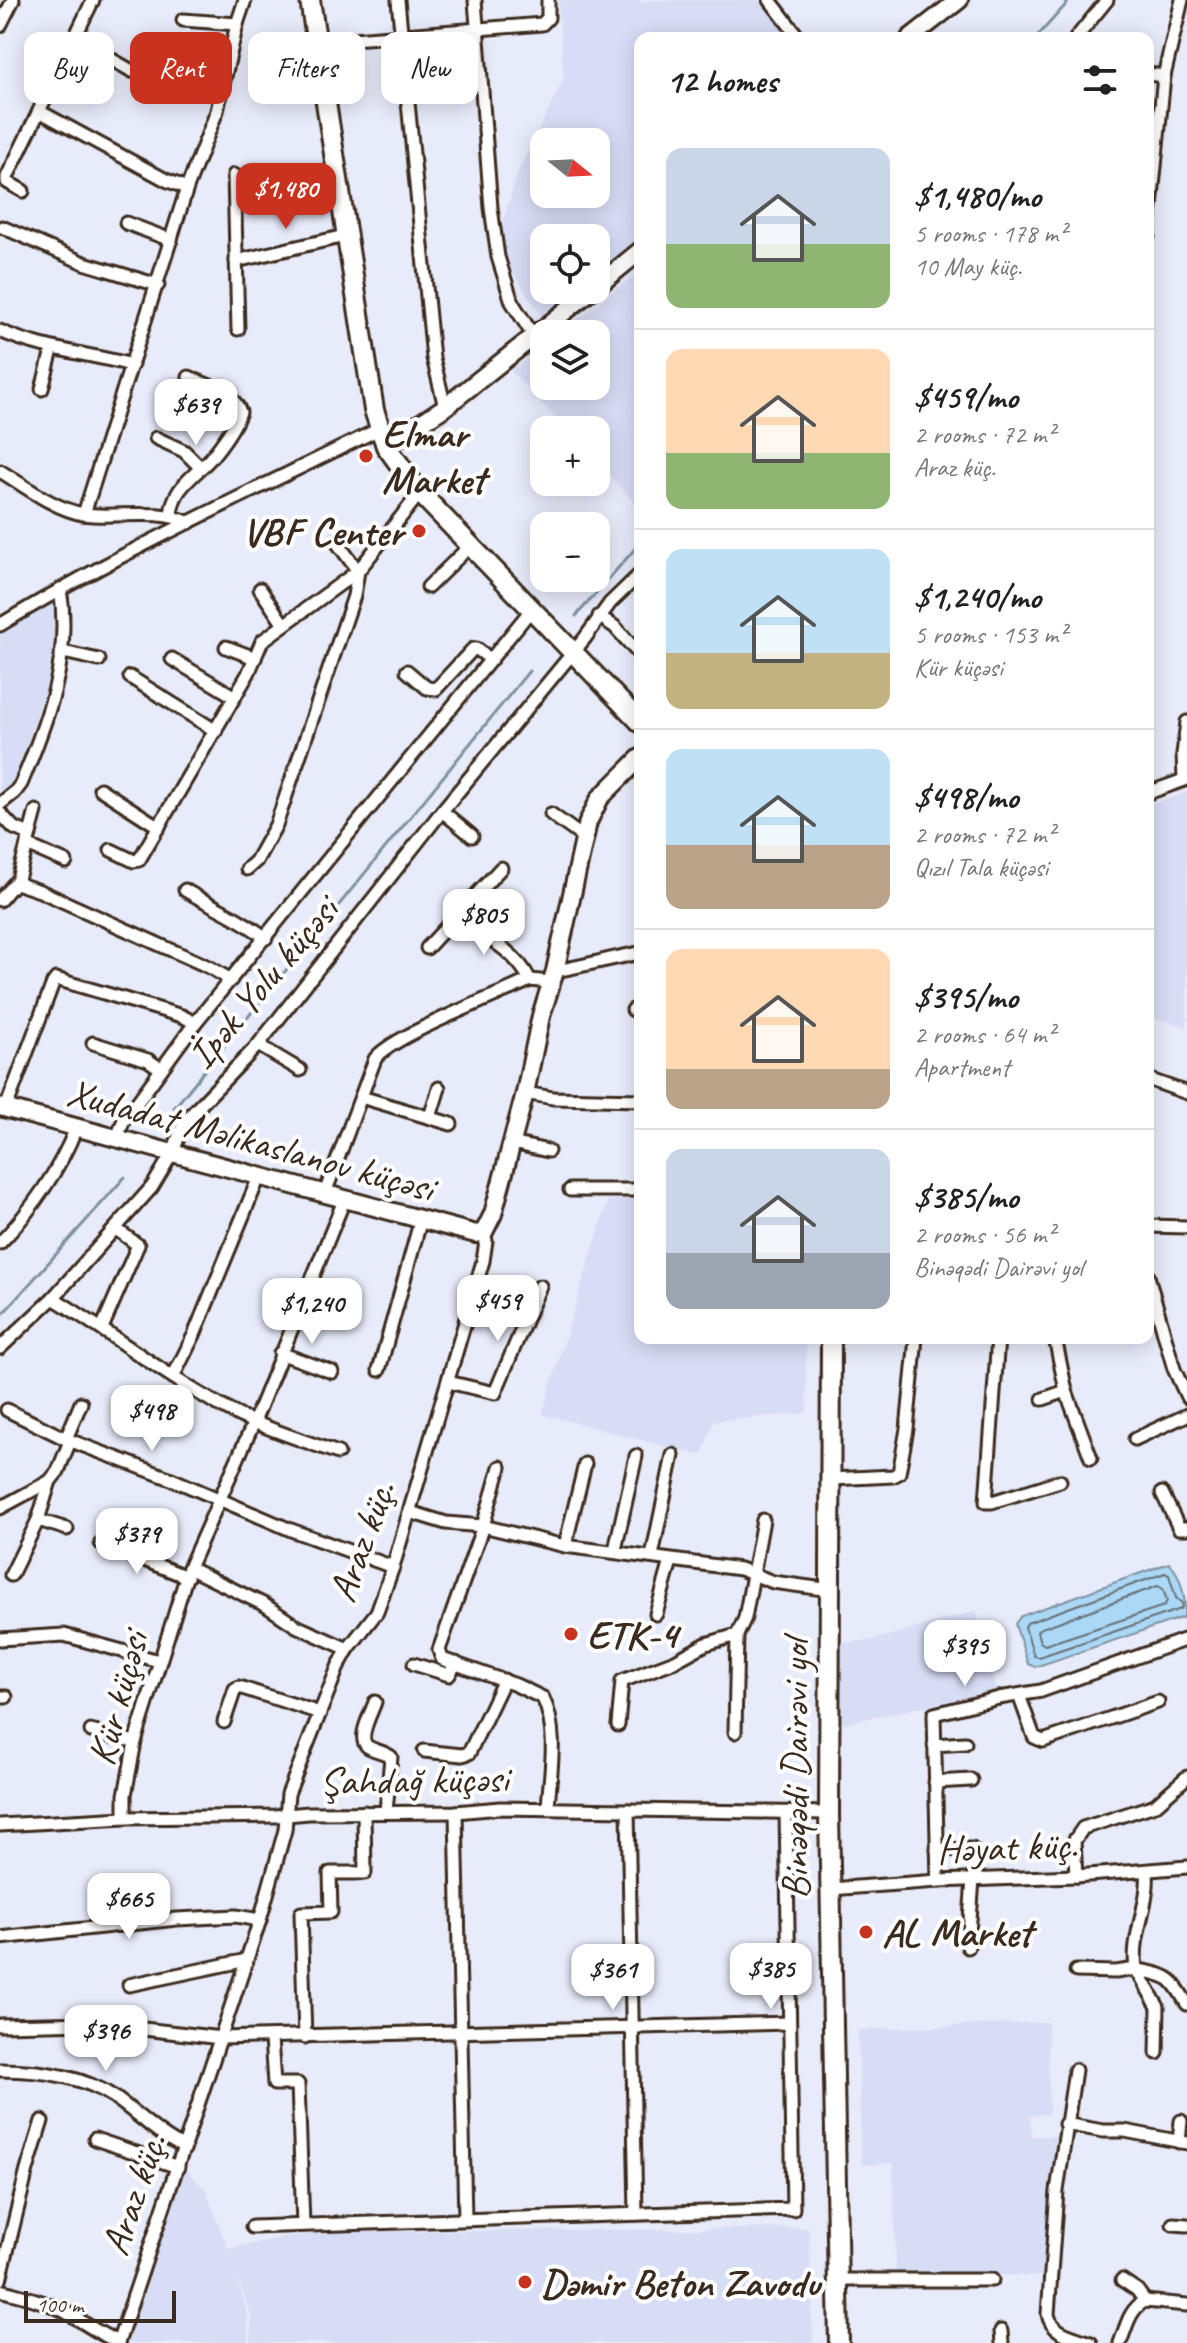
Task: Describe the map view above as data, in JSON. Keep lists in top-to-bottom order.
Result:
{
  "streets": {
    "main road": ["Binəqədi Dairəvi yol"],
    "street": [
      "İpək Yolu küçəsi",
      "Xudadat Məlikaslanov küçəsi",
      "Araz küç.",
      "Kür küçəsi",
      "Şahdağ küçəsi",
      "Həyat küç."
    ]
  },
  "crossings": [
    ["İpək Yolu küçəsi", "Xudadat Məlikaslanov küçəsi"],
    ["Xudadat Məlikaslanov küçəsi", "Araz küç."],
    ["Xudadat Məlikaslanov küçəsi", "Kür küçəsi"],
    ["Araz küç.", "Şahdağ küçəsi"],
    ["Kür küçəsi", "Şahdağ küçəsi"],
    ["Binəqədi Dairəvi yol", "Şahdağ küçəsi"],
    ["Binəqədi Dairəvi yol", "Həyat küç."]
  ],
  "places": [
    "Elmar Market",
    "VBF Center",
    "ETK-4",
    "AL Market",
    "Dəmir Beton Zavodu"
  ],
  "scale_bar": "100 m",
  "north": "right",
  "page": {
    "chip": [
      "Buy",
      "Rent",
      "Filters",
      "New"
    ],
    "heading": "12 homes",
    "map_buttons": ["+", "−"],
    "list": [
      {
        "name": "$1,480/mo",
        "note": "5 rooms · 178 m² · 10 May küç."
      },
      {
        "name": "$459/mo",
        "note": "2 rooms · 72 m² · Araz küç."
      },
      {
        "name": "$1,240/mo",
        "note": "5 rooms · 153 m² · Kür küçəsi"
      },
      {
        "name": "$498/mo",
        "note": "2 rooms · 72 m² · Qızıl Tala küçəsi"
      },
      {
        "name": "$395/mo",
        "note": "2 rooms · 64 m² · Apartment"
      },
      {
        "name": "$385/mo",
        "note": "2 rooms · 56 m² · Binəqədi Dairəvi yol"
      }
    ],
    "price": [
      "$1,480",
      "$639",
      "$805",
      "$459",
      "$1,240",
      "$498",
      "$379",
      "$395",
      "$665",
      "$385",
      "$361",
      "$396"
    ],
    "scale": "100 m"
  }
}
